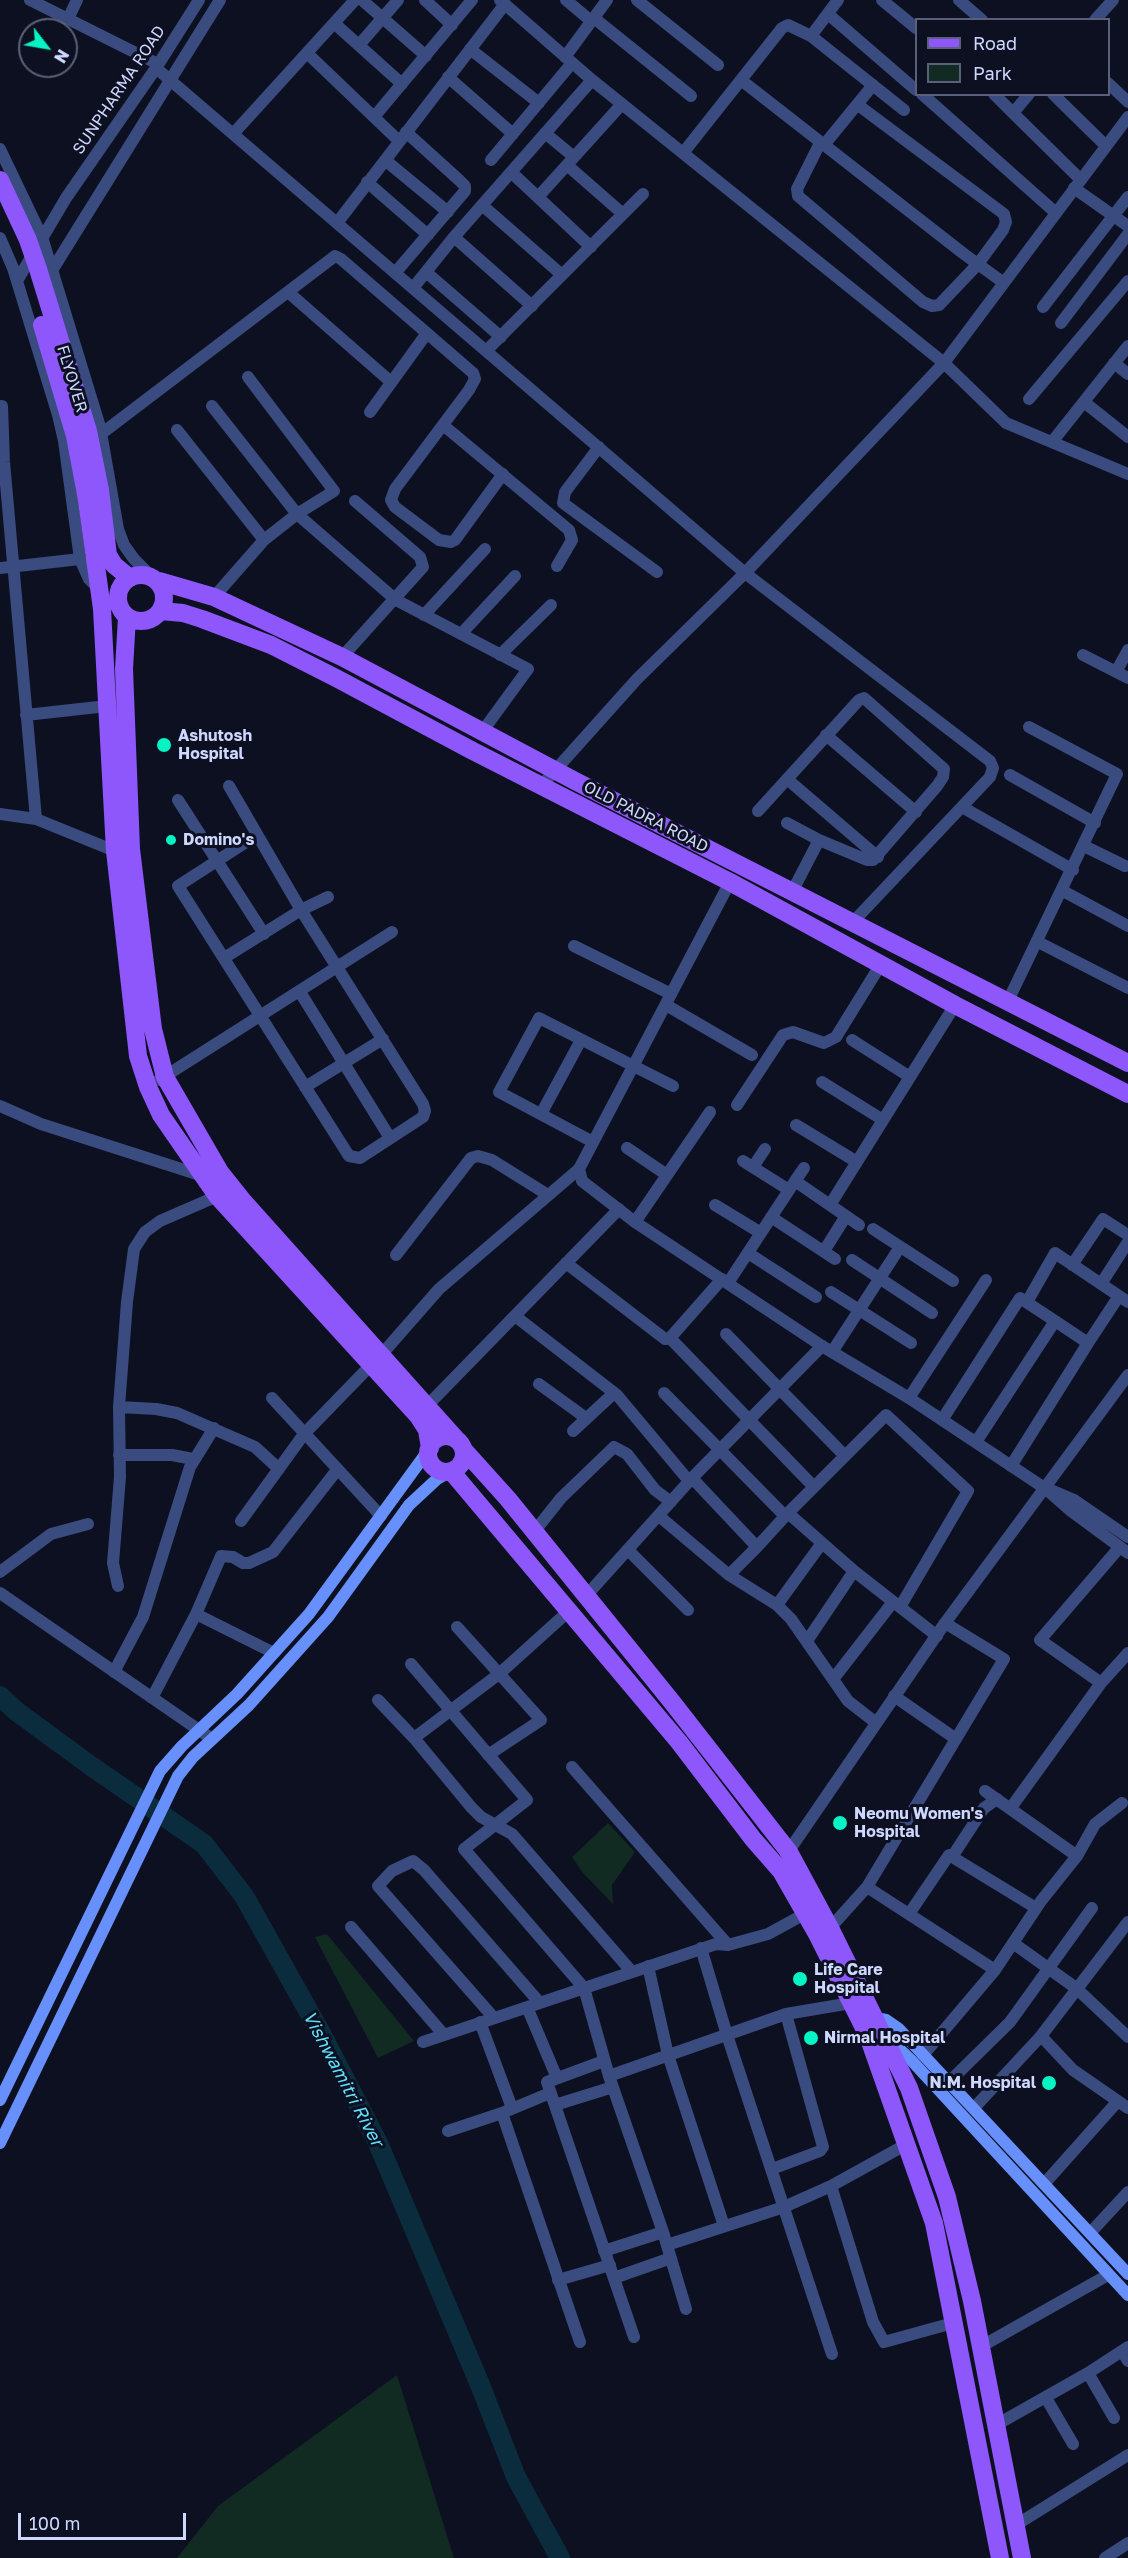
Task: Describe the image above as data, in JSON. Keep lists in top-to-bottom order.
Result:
{
  "streets": {
    "main road": ["FLYOVER", "OLD PADRA ROAD"],
    "street": ["SUNPHARMA ROAD"]
  },
  "crossings": [
    ["FLYOVER", "OLD PADRA ROAD"]
  ],
  "water": ["Vishwamitri River"],
  "places": [
    "Ashutosh Hospital",
    "Domino's",
    "Neomu Women's Hospital",
    "Life Care Hospital",
    "Nirmal Hospital",
    "N.M. Hospital"
  ],
  "legend": ["Road", "Park"],
  "scale_bar": "100 m",
  "north": "bottom right"
}
